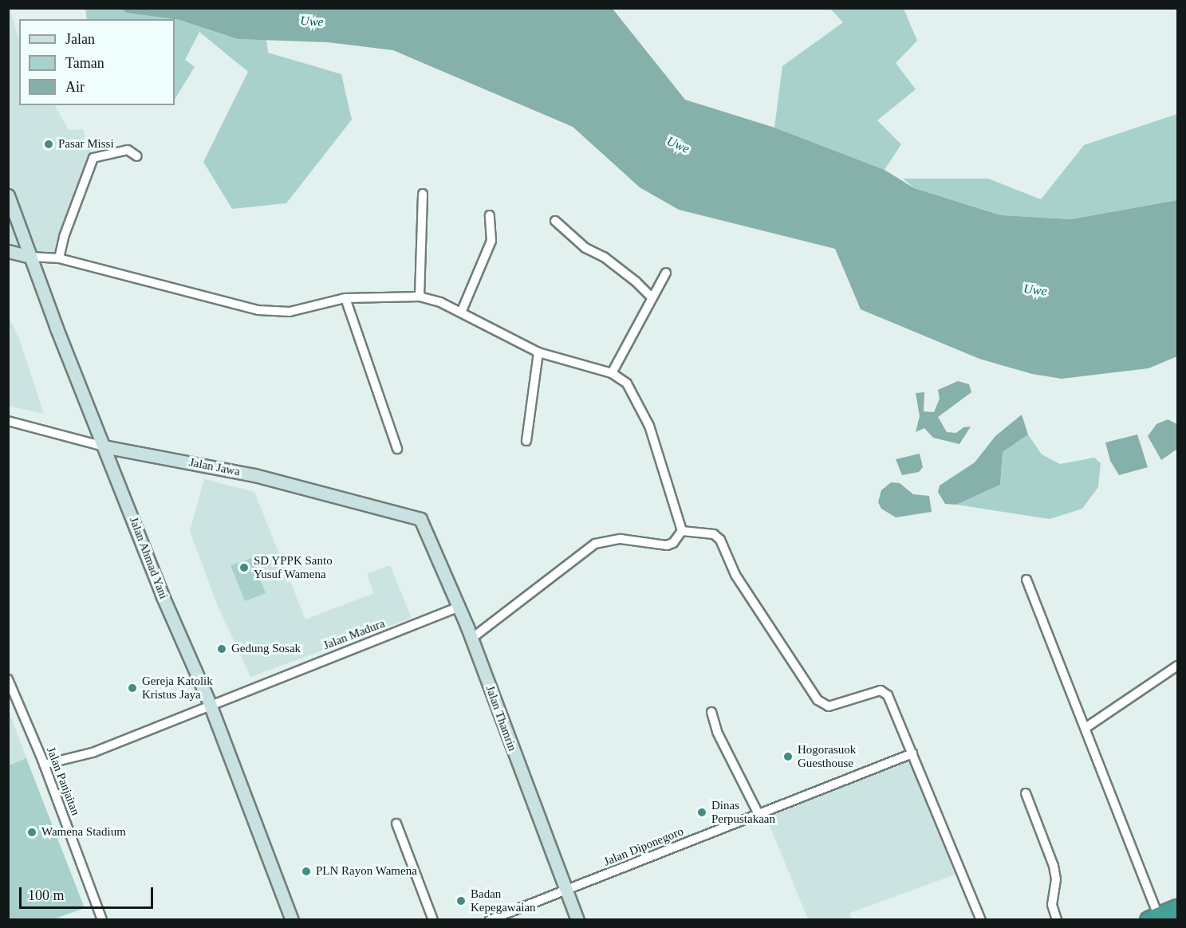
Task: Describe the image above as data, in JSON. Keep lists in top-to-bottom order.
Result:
{
  "streets": {
    "main road": ["Jalan Jawa", "Jalan Ahmad Yani", "Jalan Thamrin"],
    "street": ["Jalan Madura", "Jalan Panjaitan", "Jalan Diponegoro"]
  },
  "crossings": [
    ["Jalan Jawa", "Jalan Ahmad Yani"],
    ["Jalan Jawa", "Jalan Thamrin"],
    ["Jalan Ahmad Yani", "Jalan Madura"],
    ["Jalan Madura", "Jalan Thamrin"],
    ["Jalan Madura", "Jalan Panjaitan"],
    ["Jalan Thamrin", "Jalan Diponegoro"]
  ],
  "water": ["Uwe"],
  "places": [
    "Pasar Missi",
    "SD YPPK Santo Yusuf Wamena",
    "Gedung Sosak",
    "Gereja Katolik Kristus Jaya",
    "Hogorasuok Guesthouse",
    "Dinas Perpustakaan",
    "Wamena Stadium",
    "PLN Rayon Wamena",
    "Badan Kepegawaian"
  ],
  "legend": ["Jalan", "Taman", "Air"],
  "scale_bar": "100 m"
}
